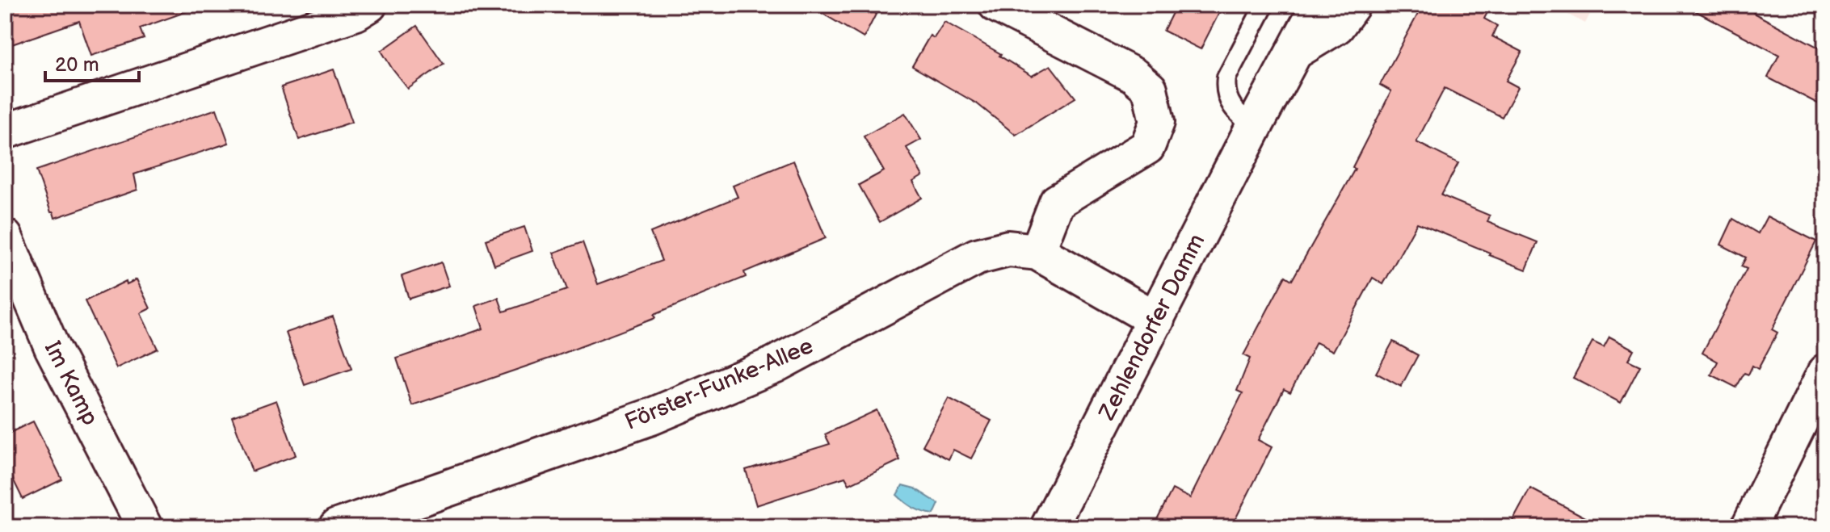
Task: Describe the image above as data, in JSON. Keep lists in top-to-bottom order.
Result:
{
  "streets": {
    "street": ["Zehlendorfer Damm", "Im Kamp", "Förster-Funke-Allee"]
  },
  "crossings": [
    ["Zehlendorfer Damm", "Förster-Funke-Allee"]
  ],
  "scale_bar": "20 m"
}
